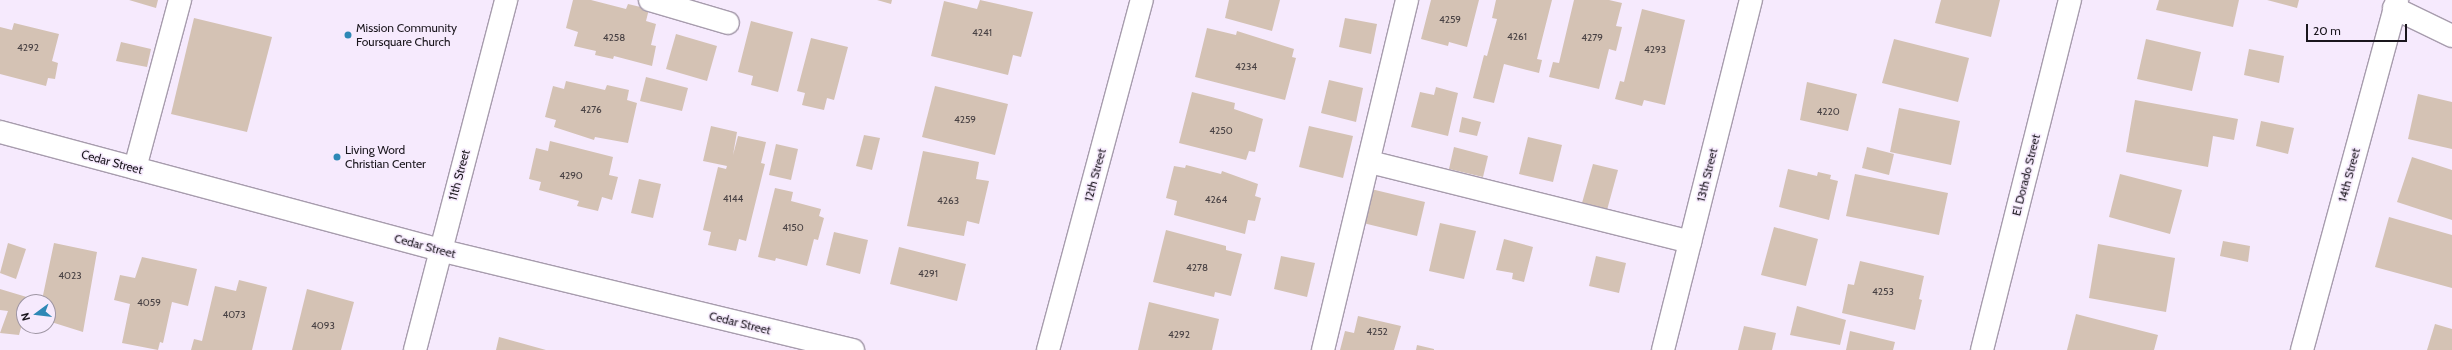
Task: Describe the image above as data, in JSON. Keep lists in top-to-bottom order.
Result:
{
  "streets": {
    "street": [
      "Cedar Street",
      "11th Street",
      "12th Street",
      "13th Street",
      "El Dorado Street",
      "14th Street"
    ]
  },
  "crossings": [
    ["Cedar Street", "11th Street"]
  ],
  "places": ["Mission Community Foursquare Church", "Living Word Christian Center"],
  "house_numbers": [
    "4259",
    "4241",
    "4261",
    "4258",
    "4279",
    "4292",
    "4293",
    "4234",
    "4276",
    "4220",
    "4259",
    "4250",
    "4290",
    "4144",
    "4264",
    "4263",
    "4150",
    "4278",
    "4291",
    "4023",
    "4253",
    "4059",
    "4073",
    "4093",
    "4252",
    "4292"
  ],
  "scale_bar": "20 m",
  "north": "left"
}
